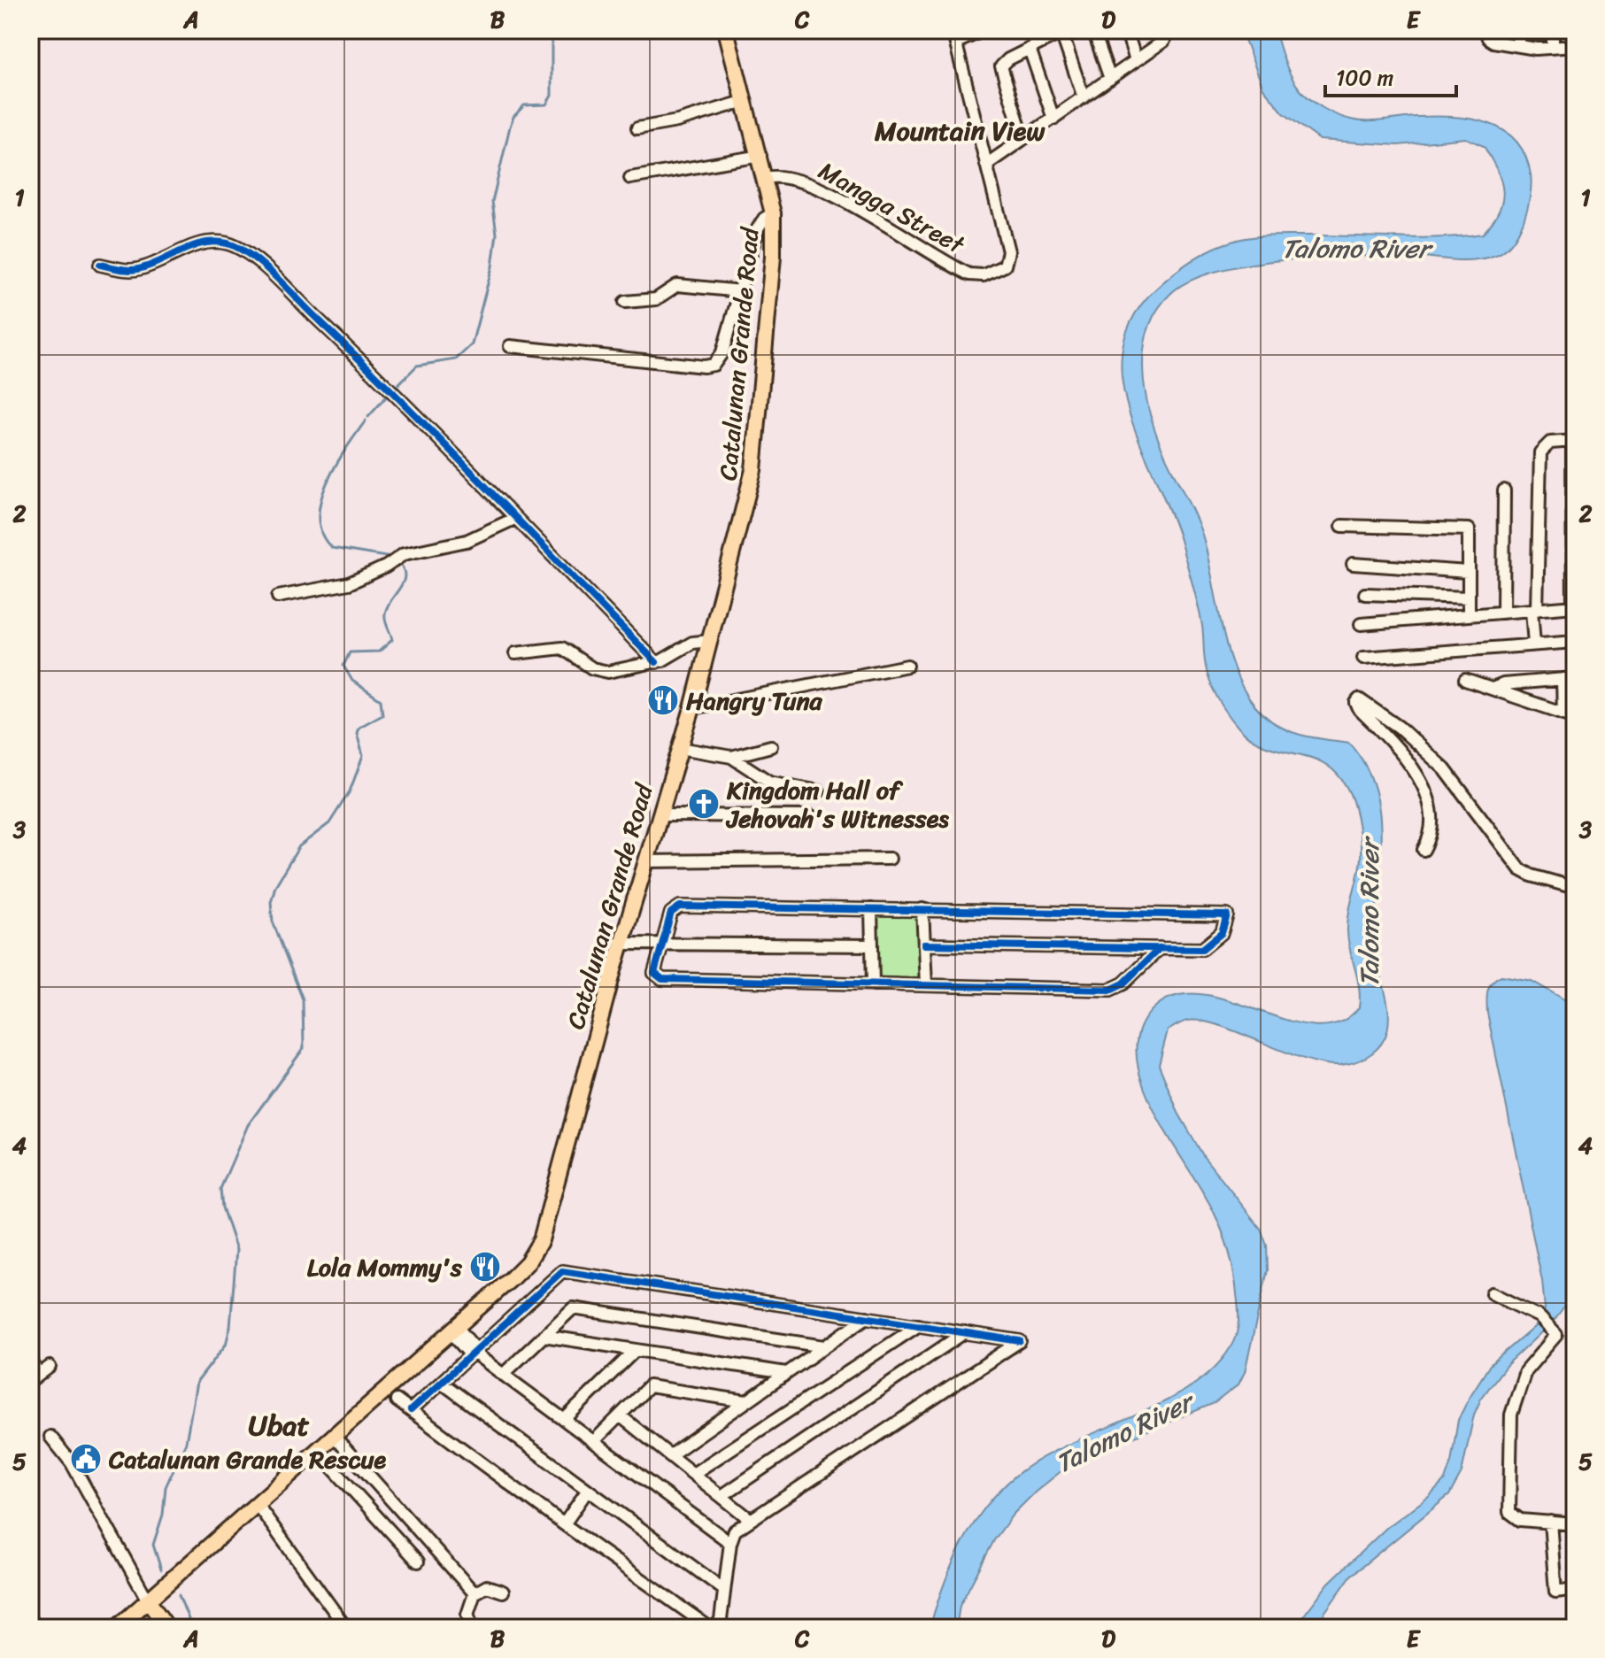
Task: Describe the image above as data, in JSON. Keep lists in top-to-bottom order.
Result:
{
  "streets": {
    "main road": ["Catalunan Grande Road"],
    "street": ["Mangga Street"]
  },
  "crossings": [
    ["Mangga Street", "Catalunan Grande Road"]
  ],
  "districts": ["Mountain View", "Ubat"],
  "water": ["Talomo River"],
  "places": {
    "restaurant": ["Hangry Tuna", "Lola Mommy's"],
    "church": ["Kingdom Hall of Jehovah's Witnesses"],
    "public building": ["Catalunan Grande Rescue"]
  },
  "scale_bar": "100 m",
  "grid": {
    "columns": [
      "A",
      "B",
      "C",
      "D",
      "E"
    ],
    "rows": [
      "1",
      "2",
      "3",
      "4",
      "5"
    ]
  }
}
